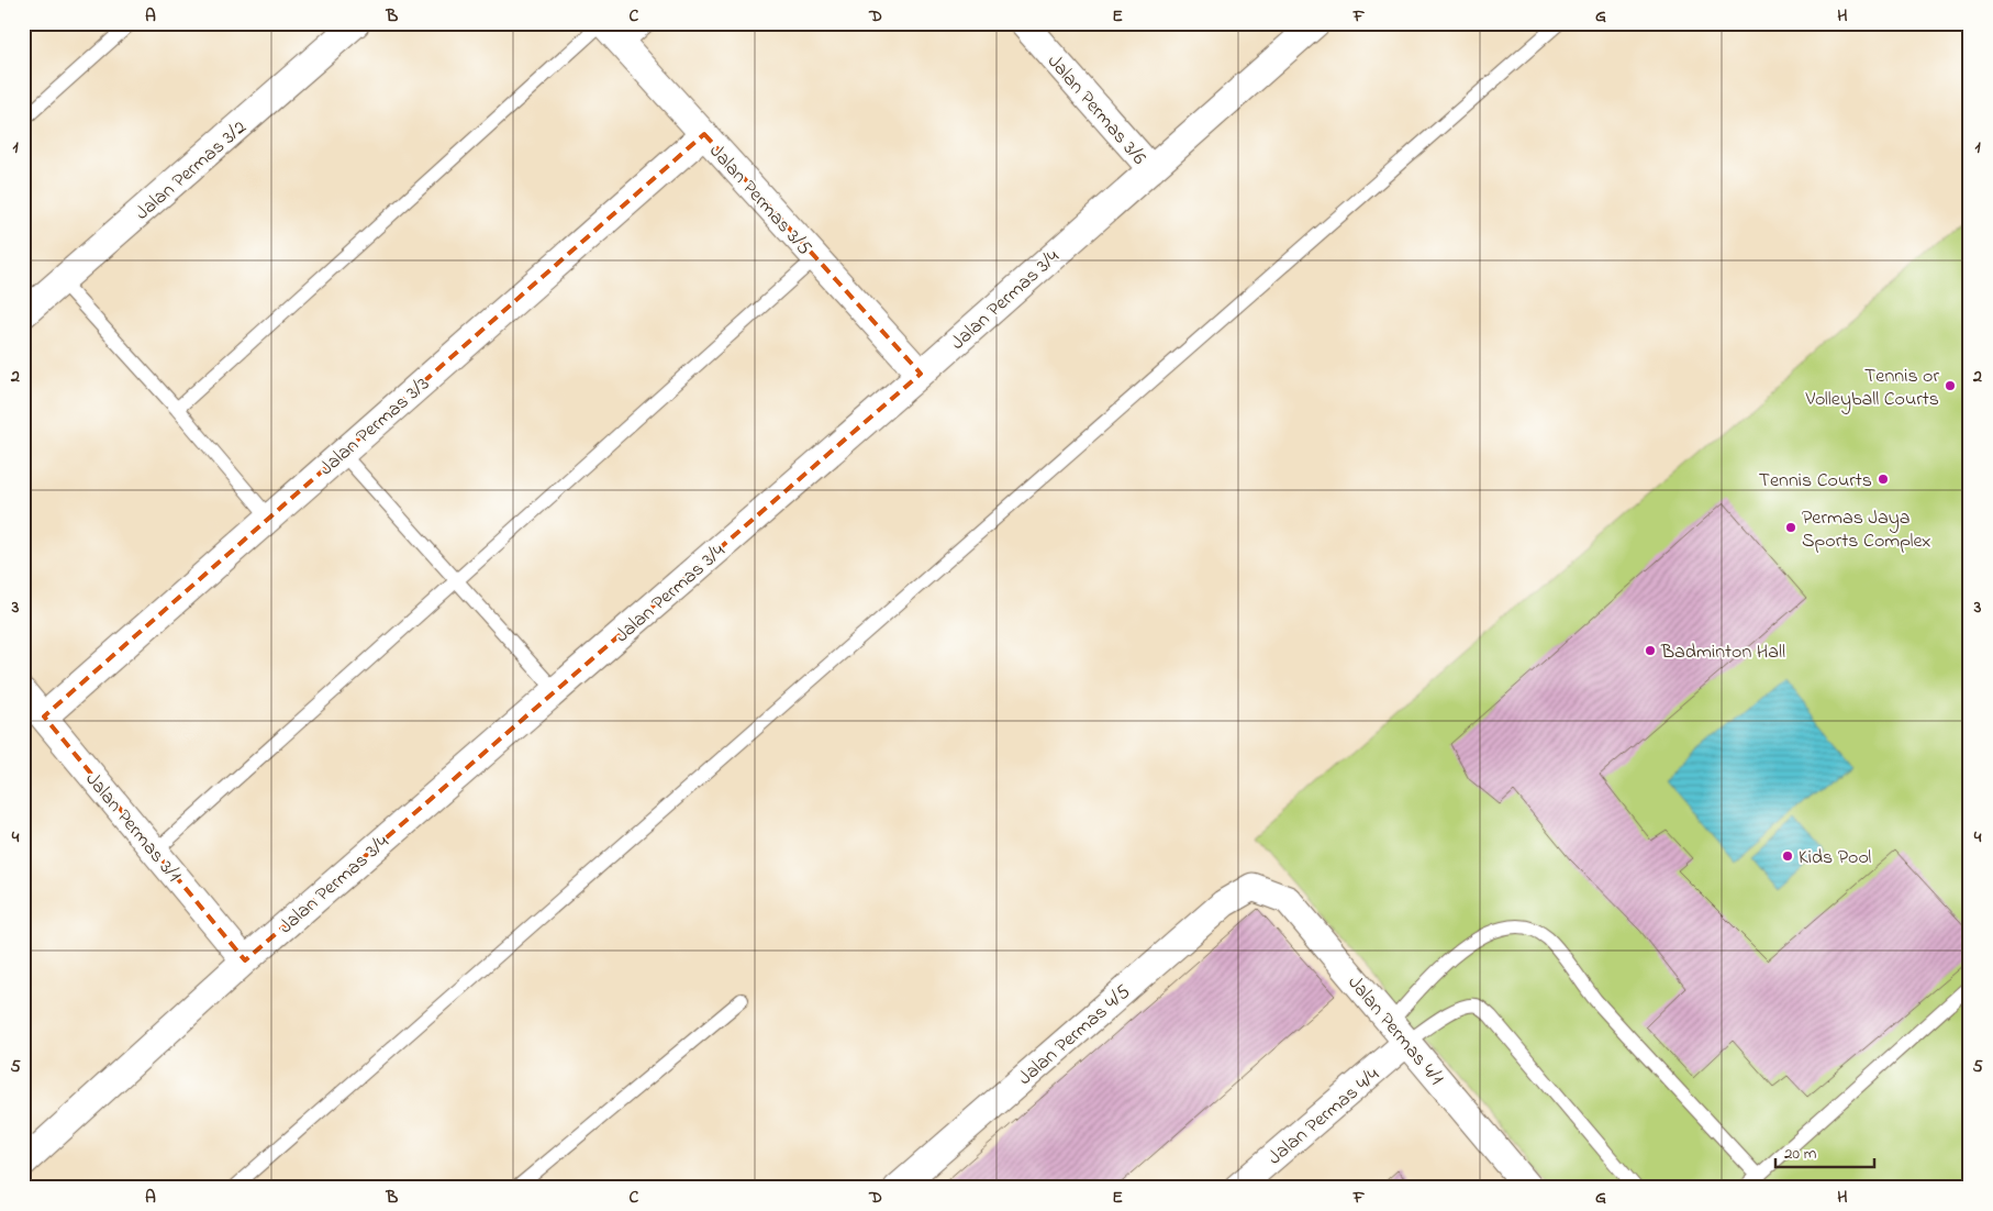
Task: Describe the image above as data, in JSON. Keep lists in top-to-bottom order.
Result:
{
  "streets": {
    "street": [
      "Jalan Permas 3/6",
      "Jalan Permas 3/2",
      "Jalan Permas 3/5",
      "Jalan Permas 3/4",
      "Jalan Permas 3/3",
      "Jalan Permas 3/1",
      "Jalan Permas 4/1",
      "Jalan Permas 4/5",
      "Jalan Permas 4/4"
    ]
  },
  "crossings": [
    ["Jalan Permas 3/6", "Jalan Permas 3/4"],
    ["Jalan Permas 3/5", "Jalan Permas 3/4"],
    ["Jalan Permas 3/5", "Jalan Permas 3/3"],
    ["Jalan Permas 3/4", "Jalan Permas 3/1"],
    ["Jalan Permas 3/3", "Jalan Permas 3/1"],
    ["Jalan Permas 4/1", "Jalan Permas 4/5"],
    ["Jalan Permas 4/1", "Jalan Permas 4/4"]
  ],
  "places": [
    "Tennis or Volleyball Courts",
    "Tennis Courts",
    "Permas Jaya Sports Complex",
    "Badminton Hall",
    "Kids Pool"
  ],
  "scale_bar": "20 m",
  "grid": {
    "columns": [
      "A",
      "B",
      "C",
      "D",
      "E",
      "F",
      "G",
      "H"
    ],
    "rows": [
      "1",
      "2",
      "3",
      "4",
      "5"
    ]
  }
}
